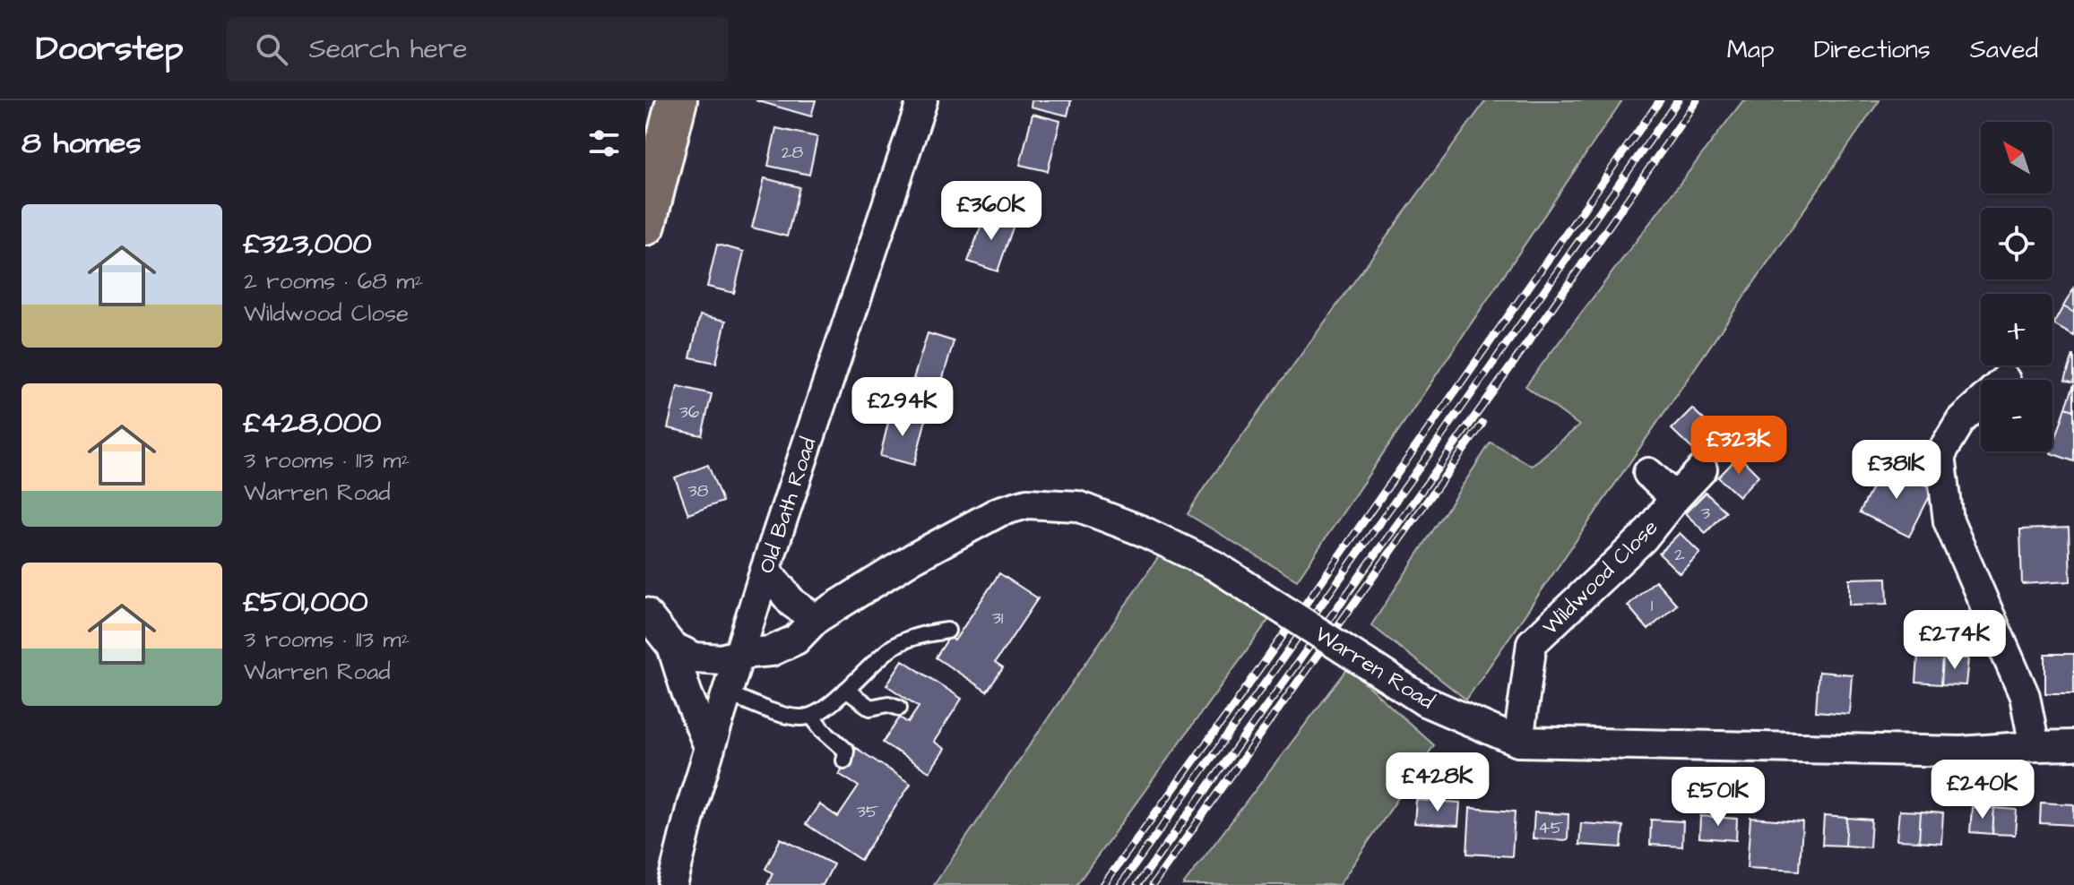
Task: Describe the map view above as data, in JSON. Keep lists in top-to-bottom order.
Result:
{
  "streets": {
    "street": ["Old Bath Road", "Wildwood Close", "Warren Road"]
  },
  "crossings": [
    ["Old Bath Road", "Warren Road"],
    ["Wildwood Close", "Warren Road"]
  ],
  "house_numbers": [
    "28",
    "36",
    "38",
    "3",
    "2",
    "1",
    "31",
    "35",
    "45"
  ],
  "north": "top left",
  "page": {
    "header": "Doorstep",
    "search": "Search here",
    "nav": ["Map", "Directions", "Saved"],
    "heading": "8 homes",
    "map_buttons": ["+", "−"],
    "price": [
      "£360K",
      "£294K",
      "£323K",
      "£381K",
      "£274K",
      "£428K",
      "£240K",
      "£501K"
    ],
    "list": [
      {
        "name": "£323,000",
        "note": "2 rooms · 68 m² · Wildwood Close"
      },
      {
        "name": "£428,000",
        "note": "3 rooms · 113 m² · Warren Road"
      },
      {
        "name": "£501,000",
        "note": "3 rooms · 113 m² · Warren Road"
      }
    ]
  }
}
